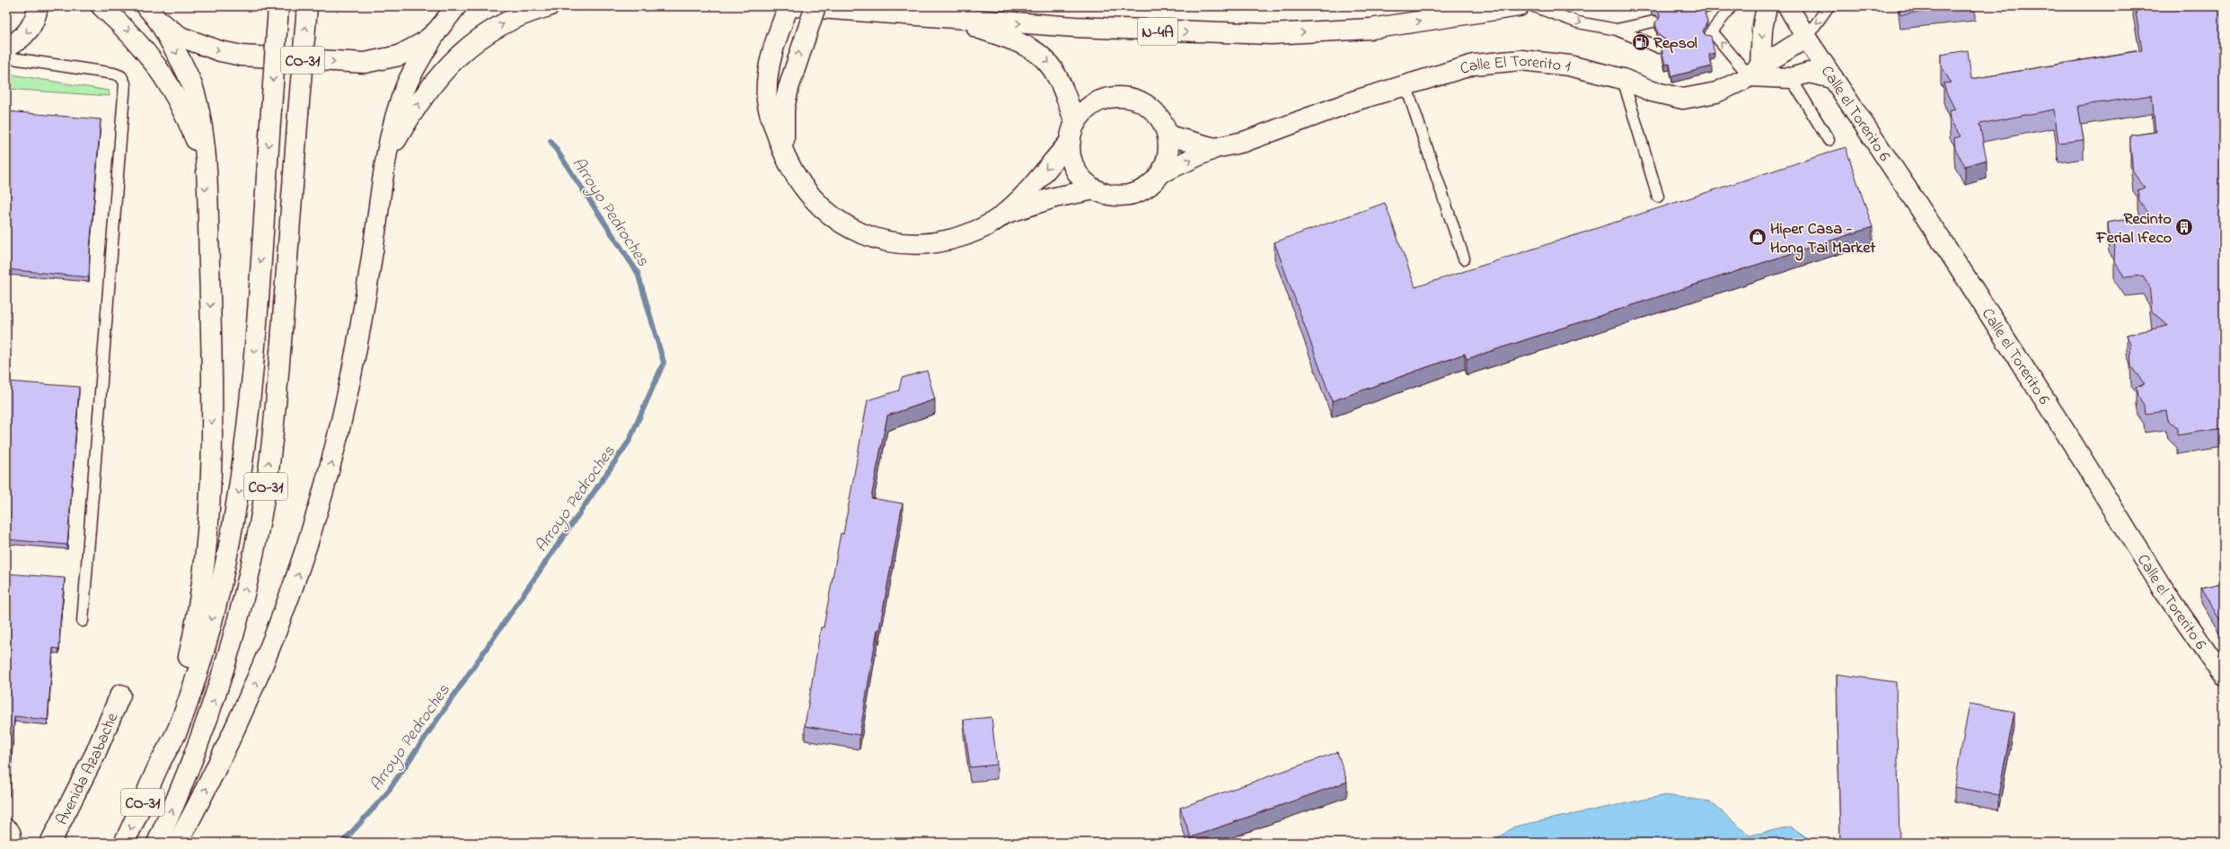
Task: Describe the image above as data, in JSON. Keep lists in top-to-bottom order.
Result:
{
  "streets": {
    "main road": [
      "N-4A",
      "CO-31",
      "Calle El Torerito 1",
      "Calle el Torerito 6",
      "Avenida Azabache"
    ]
  },
  "crossings": [
    ["Calle El Torerito 1", "Calle el Torerito 6"]
  ],
  "water": ["Arroyo Pedroches"],
  "places": {
    "fuel station": ["Repsol"],
    "building": ["Recinto Ferial Ifeco"],
    "shop": ["Hiper Casa - Hong Tai Market"]
  }
}
